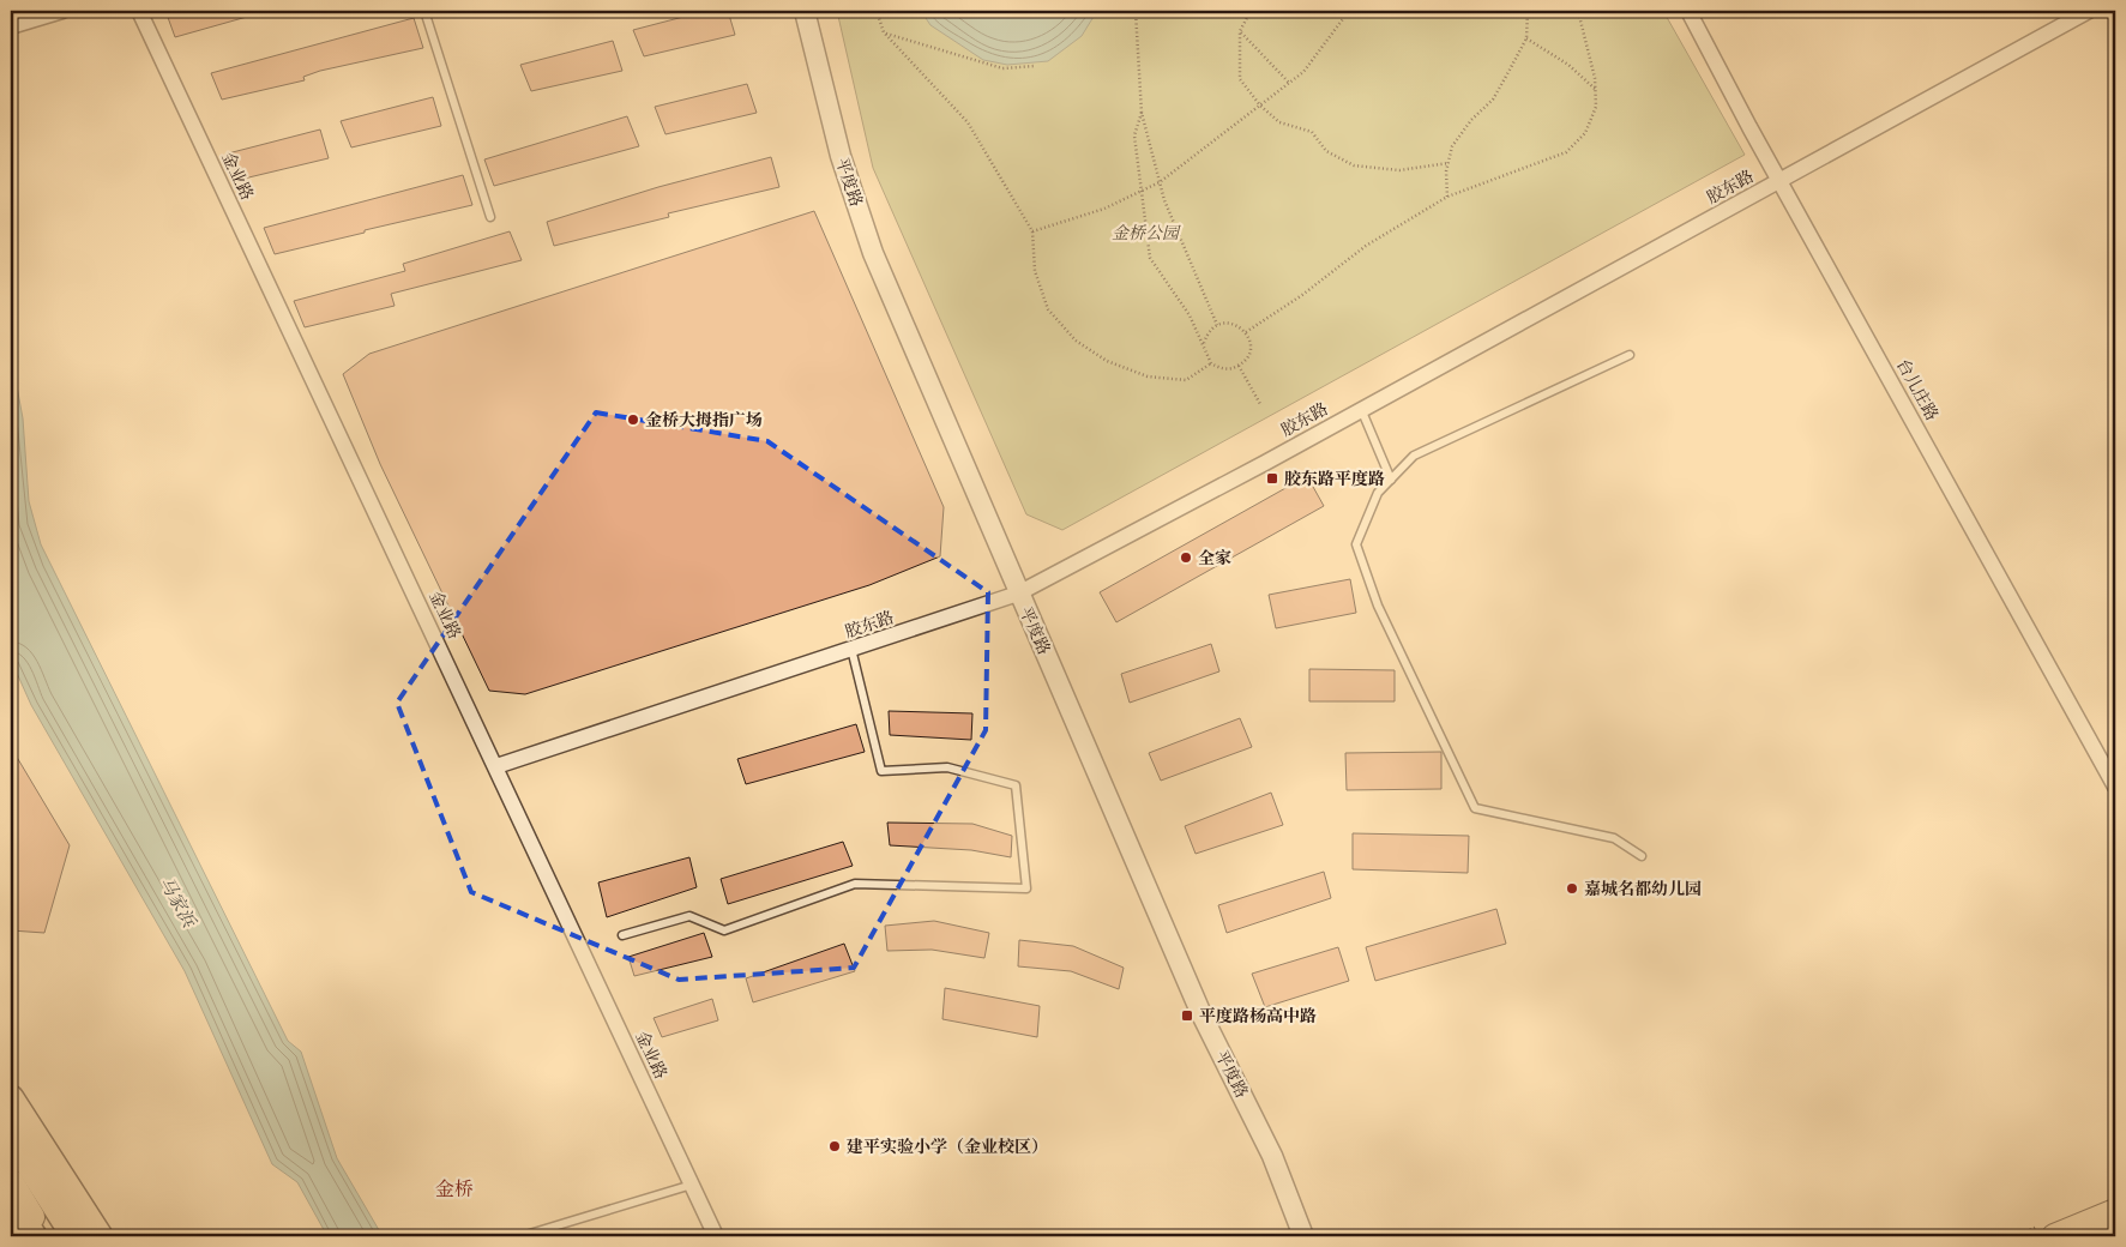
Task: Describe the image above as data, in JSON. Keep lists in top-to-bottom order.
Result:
{
  "streets": {
    "street": [
      "金业路",
      "平度路",
      "胶东路",
      "台儿庄路"
    ]
  },
  "crossings": [
    ["金业路", "胶东路"],
    ["平度路", "胶东路"],
    ["胶东路", "台儿庄路"]
  ],
  "districts": ["金桥"],
  "water": ["马家浜"],
  "parks": ["金桥公园"],
  "places": {
    "other": [
      "金桥大拇指广场",
      "全家",
      "嘉城名都幼儿园",
      "建平实验小学（金业校区）"
    ],
    "transit": ["胶东路平度路", "平度路杨高中路"]
  }
}
